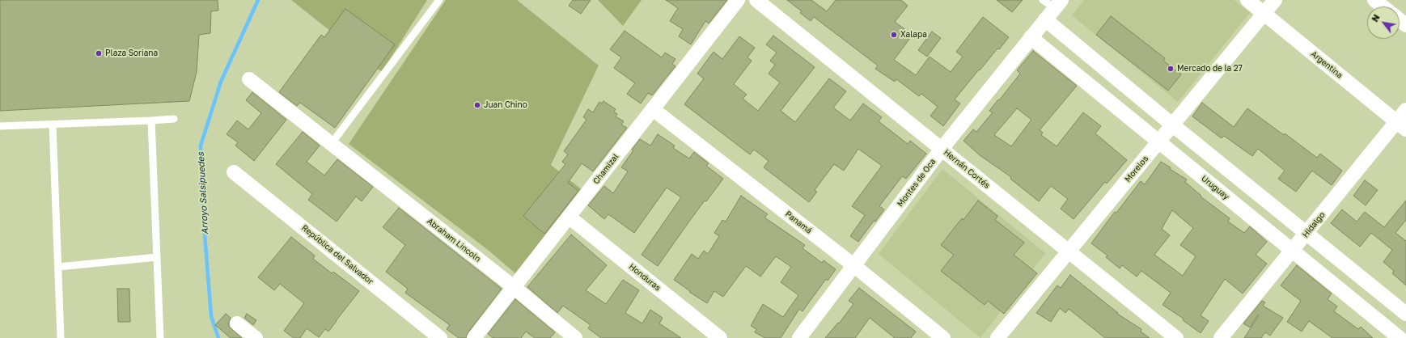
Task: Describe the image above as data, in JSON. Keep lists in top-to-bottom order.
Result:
{
  "streets": {
    "street": [
      "Argentina",
      "Chamizal",
      "Hernán Cortés",
      "Morelos",
      "Montes de Oca",
      "Uruguay",
      "Panamá",
      "Hidalgo",
      "Abraham Lincoln",
      "República del Salvador",
      "Honduras"
    ]
  },
  "crossings": [
    ["Argentina", "Morelos"],
    ["Argentina", "Hidalgo"],
    ["Chamizal", "Panamá"],
    ["Chamizal", "Abraham Lincoln"],
    ["Chamizal", "Honduras"],
    ["Hernán Cortés", "Morelos"],
    ["Hernán Cortés", "Montes de Oca"],
    ["Morelos", "Uruguay"],
    ["Montes de Oca", "Uruguay"],
    ["Montes de Oca", "Panamá"],
    ["Uruguay", "Hidalgo"]
  ],
  "water": ["Arroyo Salsipuedes"],
  "places": [
    "Xalapa",
    "Plaza Soriana",
    "Mercado de la 27",
    "Juan Chino"
  ],
  "north": "top left"
}
